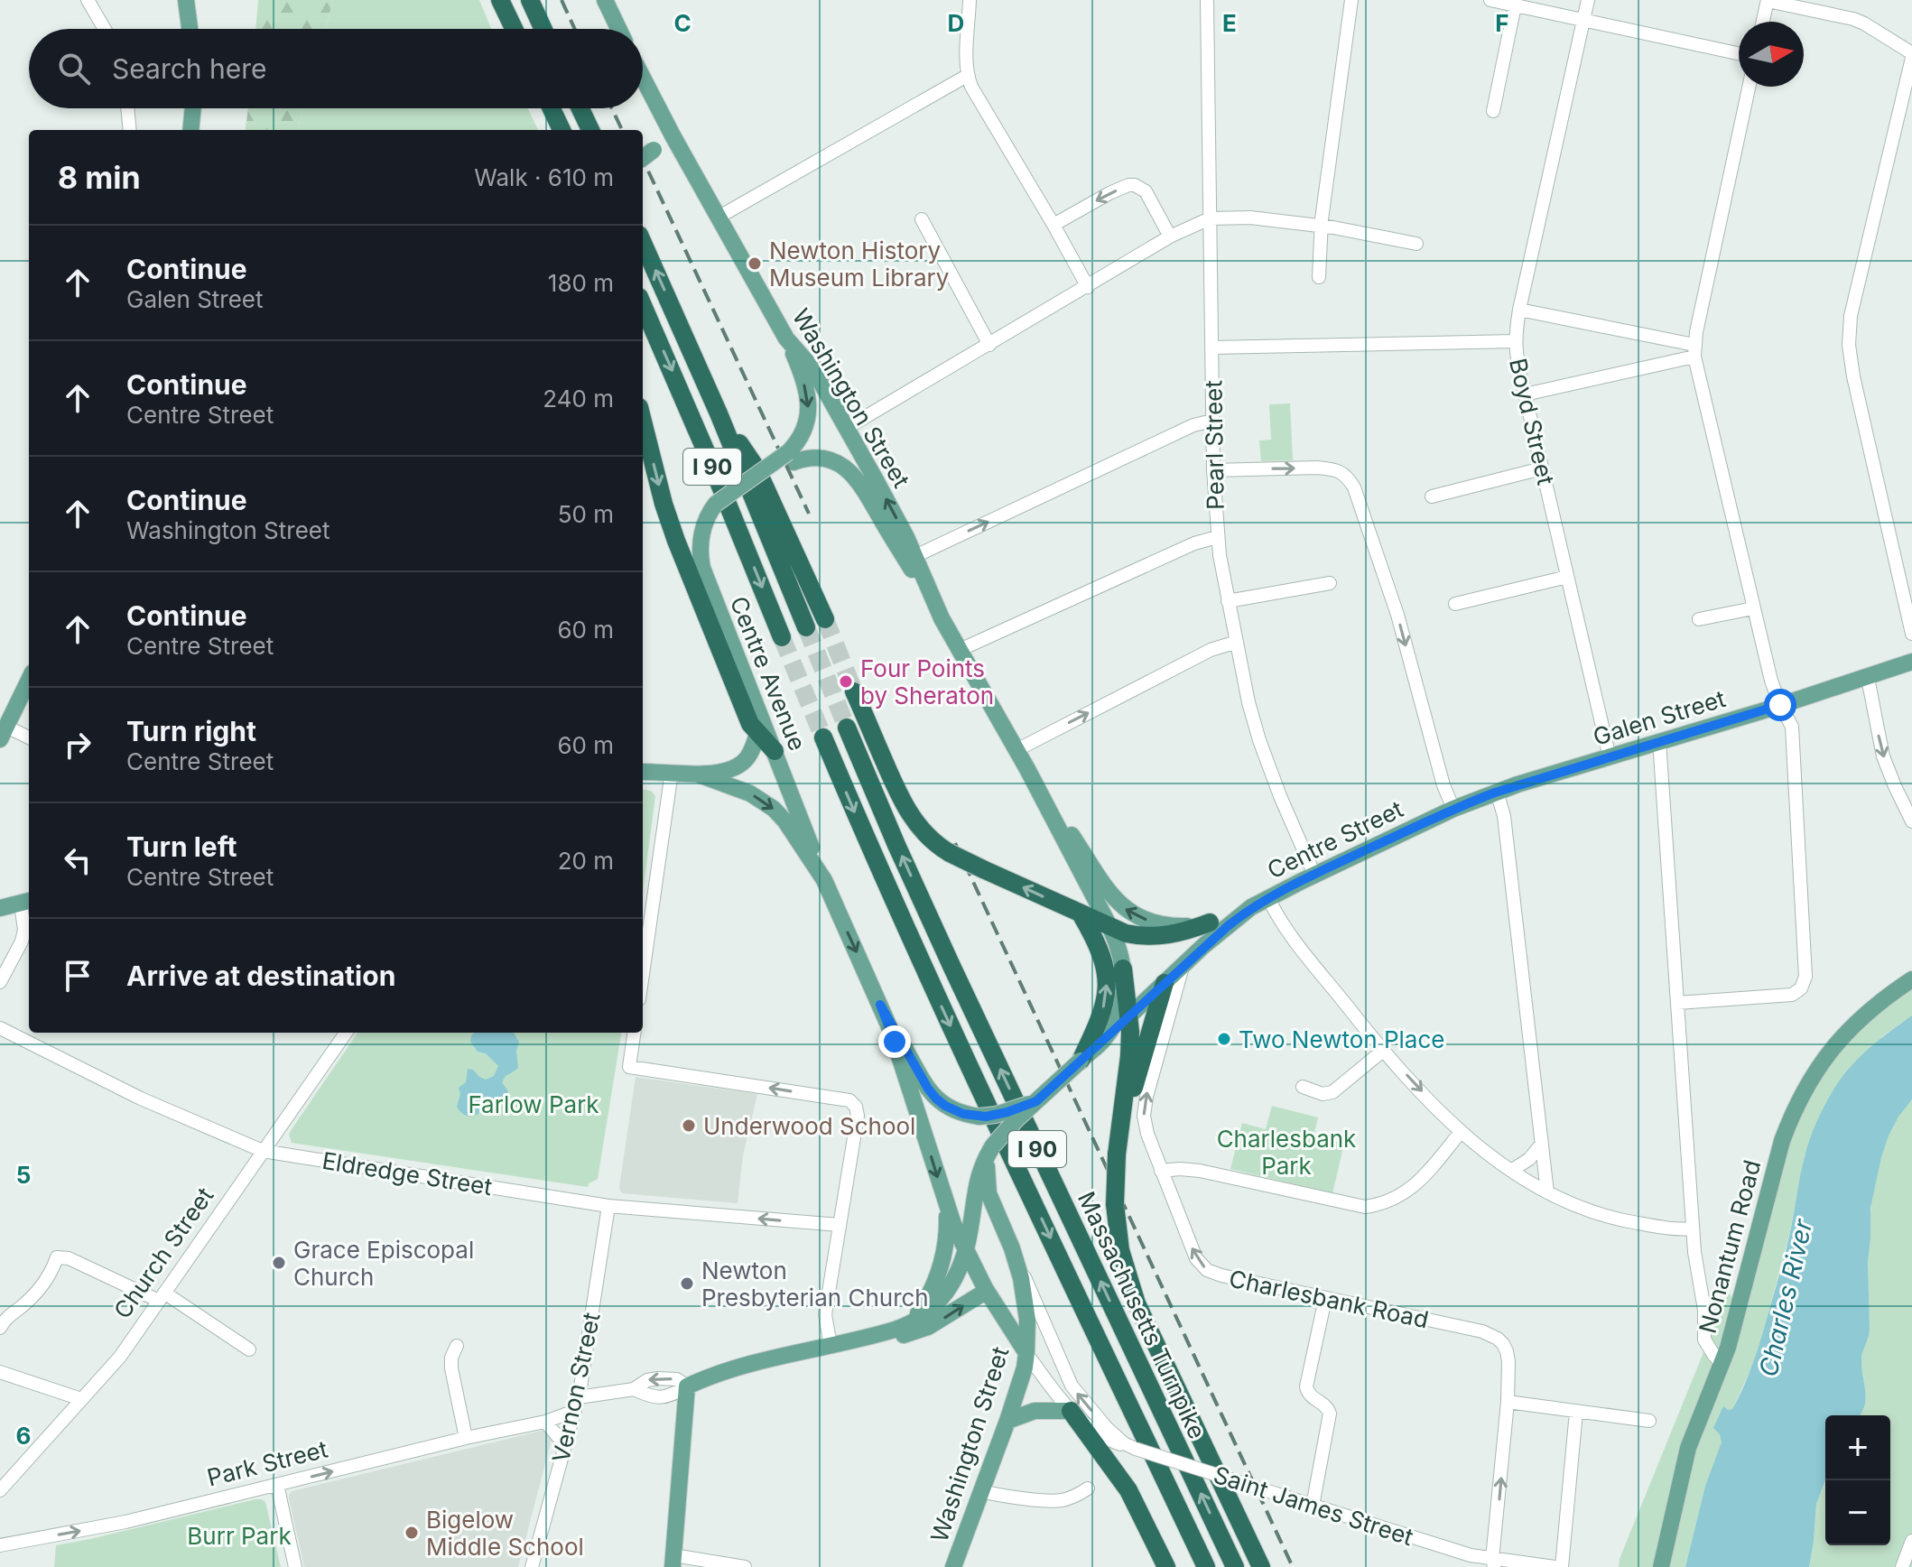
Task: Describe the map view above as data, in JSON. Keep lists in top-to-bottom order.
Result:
{
  "streets": {
    "highway": ["I 90", "Massachusetts Turnpike"],
    "main road": [
      "Washington Street",
      "Centre Avenue",
      "Galen Street",
      "Centre Street",
      "Nonantum Road",
      "Park Street"
    ],
    "street": [
      "Boyd Street",
      "Pearl Street",
      "Eldredge Street",
      "Church Street",
      "Charlesbank Road",
      "Vernon Street",
      "Saint James Street"
    ]
  },
  "crossings": [
    ["Washington Street", "Centre Avenue"],
    ["Washington Street", "Centre Street"],
    ["Washington Street", "Park Street"],
    ["Washington Street", "Saint James Street"],
    ["Boyd Street", "Galen Street"],
    ["Pearl Street", "Centre Street"],
    ["Galen Street", "Centre Street"],
    ["Centre Street", "Charlesbank Road"],
    ["Eldredge Street", "Church Street"],
    ["Eldredge Street", "Vernon Street"],
    ["Charlesbank Road", "Saint James Street"],
    ["Vernon Street", "Park Street"]
  ],
  "one_way": ["Charlesbank Road"],
  "water": ["Charles River"],
  "parks": ["Farlow Park", "Charlesbank Park", "Burr Park"],
  "places": [
    "Newton History Museum Library",
    "Four Points by Sheraton",
    "Two Newton Place",
    "Underwood School",
    "Grace Episcopal Church",
    "Newton Presbyterian Church",
    "Bigelow Middle School"
  ],
  "north": "right",
  "page": {
    "search": "Search here",
    "heading": ["8 min", "Walk · 610 m"],
    "list": [
      ["Continue", "Galen Street", "180 m"],
      ["Continue", "Centre Street", "240 m"],
      ["Continue", "Washington Street", "50 m"],
      ["Continue", "Centre Street", "60 m"],
      ["Turn right", "Centre Street", "60 m"],
      ["Turn left", "Centre Street", "20 m"],
      "Arrive at destination"
    ],
    "map_buttons": ["+", "−"]
  },
  "grid": {
    "columns": [
      "C",
      "D",
      "E",
      "F"
    ],
    "rows": ["5", "6"]
  }
}
